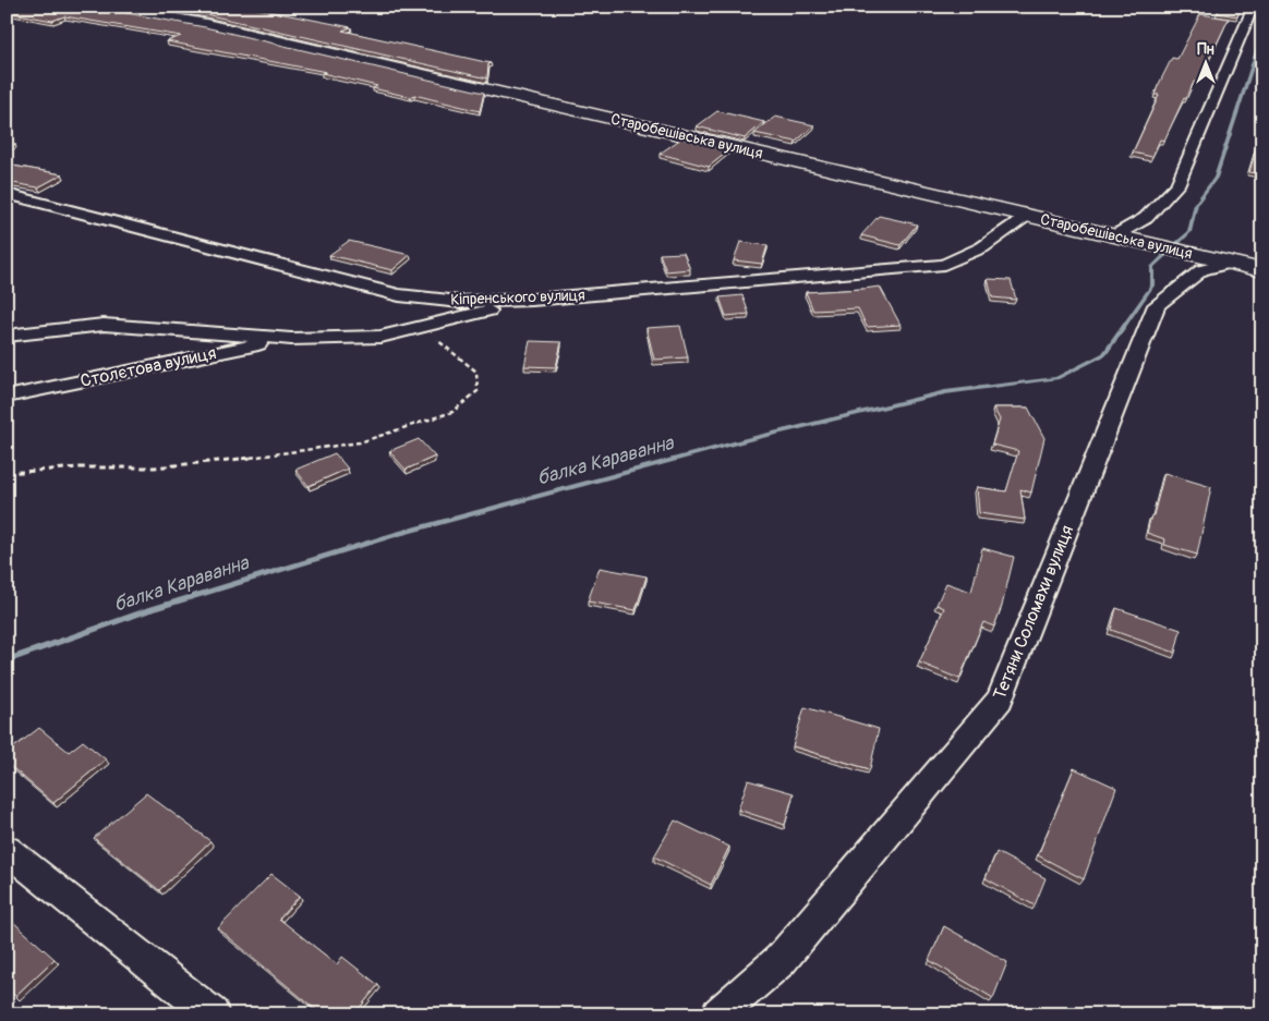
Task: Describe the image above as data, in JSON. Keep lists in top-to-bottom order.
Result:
{
  "streets": {
    "main road": ["Старобешівська вулиця"],
    "street": ["Кіпренського вулиця", "Столєтова вулиця", "Тетяни Соломахи вулиця"]
  },
  "crossings": [
    ["Старобешівська вулиця", "Кіпренського вулиця"],
    ["Старобешівська вулиця", "Тетяни Соломахи вулиця"],
    ["Кіпренського вулиця", "Столєтова вулиця"]
  ],
  "water": ["балка Караванна"],
  "north": "top"
}
